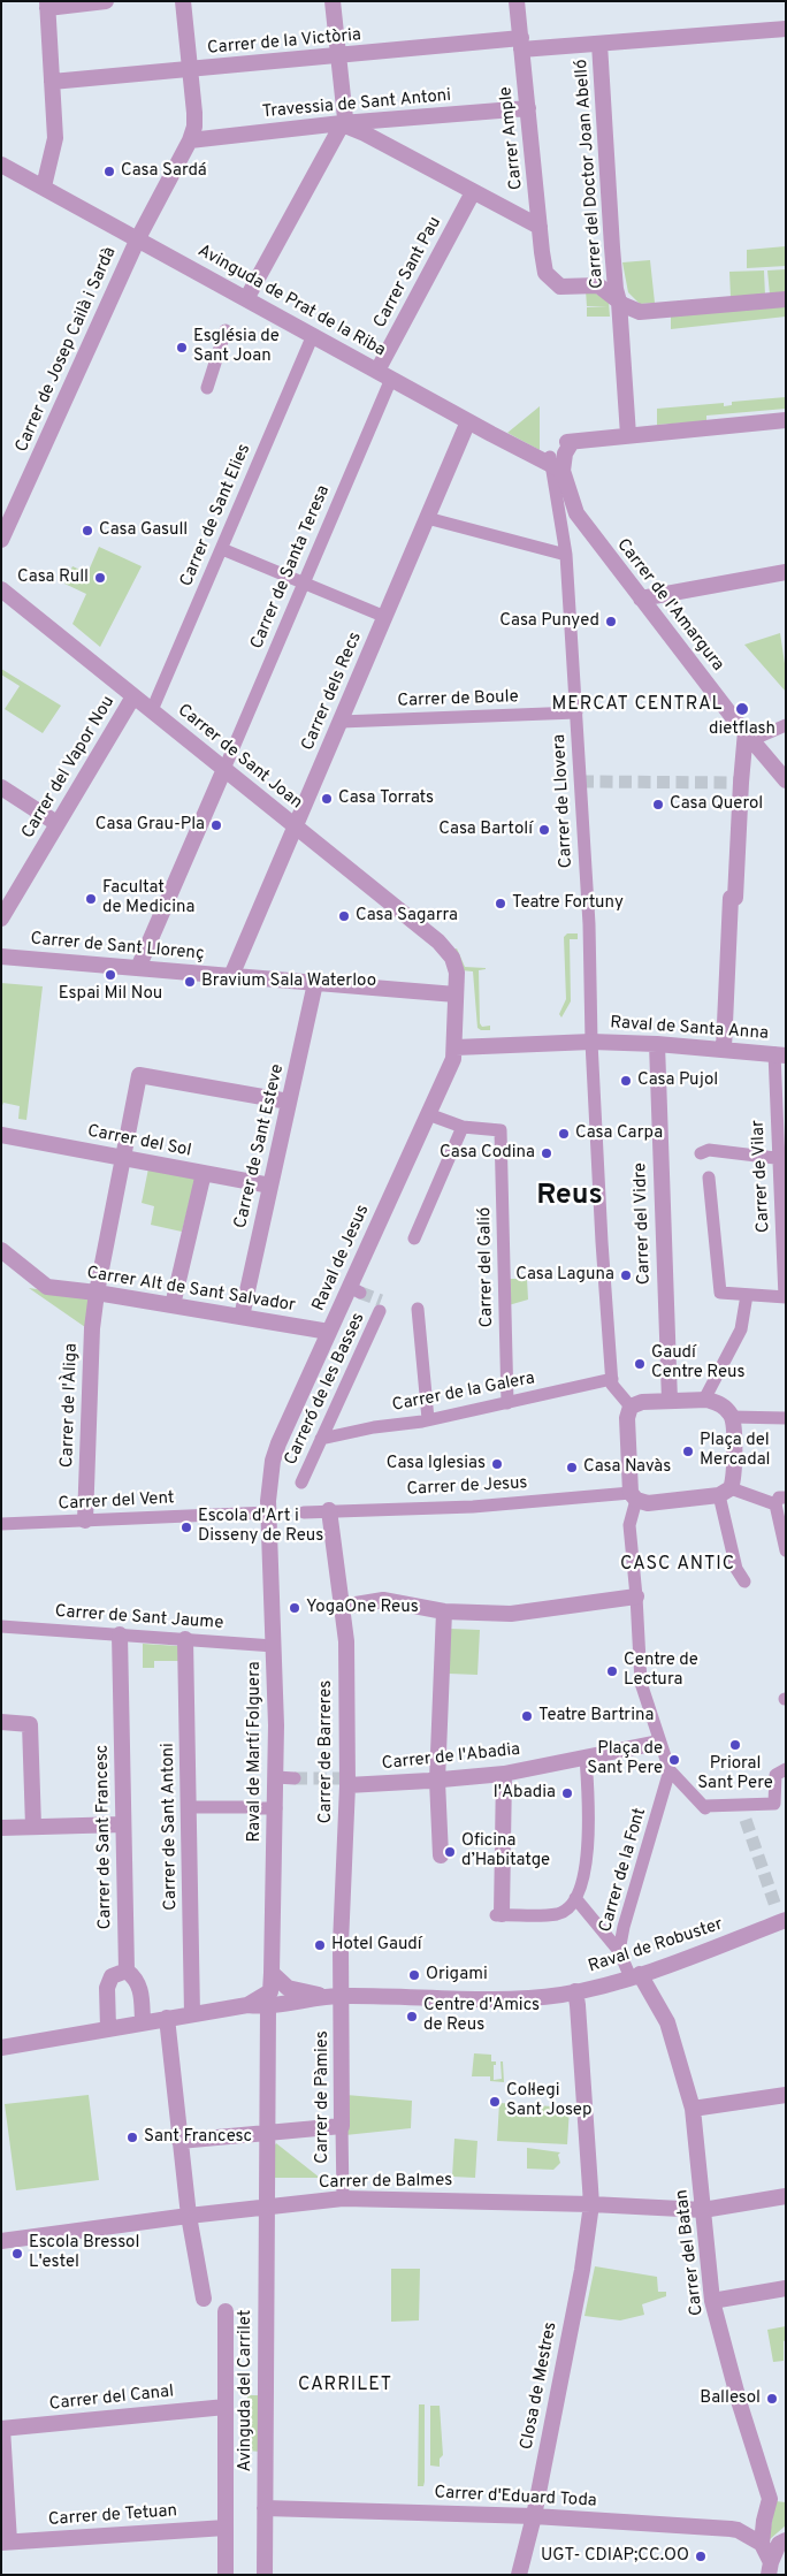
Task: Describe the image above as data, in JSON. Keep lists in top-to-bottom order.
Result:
{
  "streets": {
    "street": [
      "Carrer de la Victòria",
      "Travessia de Sant Antoni",
      "Carrer Ample",
      "Carrer del Doctor Joan Abelló",
      "Carrer Sant Pau",
      "Avinguda de Prat de la Riba",
      "Carrer de Josep Cailà i Sardà",
      "Carrer de Sant Elies",
      "Carrer de Santa Teresa",
      "Carrer de l'Amargura",
      "Carrer dels Recs",
      "Carrer de Boule",
      "Carrer de Sant Joan",
      "Carrer del Vapor Nou",
      "Carrer de Llovera",
      "Carrer de Sant Llorenç",
      "Raval de Santa Anna",
      "Carrer del Sol",
      "Carrer de Sant Esteve",
      "Carrer de Vilar",
      "Carrer del Vidre",
      "Raval de Jesus",
      "Carrer del Galió",
      "Carrer Alt de Sant Salvador",
      "Carreró de les Basses",
      "Carrer de la Galera",
      "Carrer de l'Àliga",
      "Carrer de Jesus",
      "Carrer del Vent",
      "Carrer de Sant Jaume",
      "Raval de Martí Folguera",
      "Carrer de Barreres",
      "Carrer de l'Abadia",
      "Carrer de Sant Antoni",
      "Carrer de Sant Francesc",
      "Carrer de la Font",
      "Raval de Robuster",
      "Carrer de Pàmies",
      "Carrer de Balmes",
      "Carrer del Batan",
      "Closa de Mestres",
      "Avinguda del Carrilet",
      "Carrer del Canal",
      "Carrer d'Eduard Toda",
      "Carrer de Tetuan"
    ]
  },
  "crossings": [
    ["Carrer de la Victòria", "Carrer Ample"],
    ["Carrer de la Victòria", "Carrer del Doctor Joan Abelló"],
    ["Carrer de la Victòria", "Carrer de Josep Cailà i Sardà"],
    ["Travessia de Sant Antoni", "Carrer Ample"],
    ["Travessia de Sant Antoni", "Carrer de Josep Cailà i Sardà"],
    ["Carrer Ample", "Carrer del Doctor Joan Abelló"],
    ["Carrer Sant Pau", "Avinguda de Prat de la Riba"],
    ["Carrer Sant Pau", "Carrer de Santa Teresa"],
    ["Avinguda de Prat de la Riba", "Carrer de Josep Cailà i Sardà"],
    ["Avinguda de Prat de la Riba", "Carrer de Sant Elies"],
    ["Avinguda de Prat de la Riba", "Carrer de Santa Teresa"],
    ["Avinguda de Prat de la Riba", "Carrer de l'Amargura"],
    ["Avinguda de Prat de la Riba", "Carrer dels Recs"],
    ["Avinguda de Prat de la Riba", "Carrer de Llovera"],
    ["Carrer de Sant Elies", "Carrer de Sant Joan"],
    ["Carrer de Santa Teresa", "Carrer de Sant Joan"],
    ["Carrer de l'Amargura", "Carrer de Llovera"],
    ["Carrer dels Recs", "Carrer de Boule"],
    ["Carrer dels Recs", "Carrer de Sant Joan"],
    ["Carrer dels Recs", "Carrer de Sant Llorenç"],
    ["Carrer de Boule", "Carrer de Llovera"],
    ["Carrer de Sant Joan", "Carrer del Vapor Nou"],
    ["Carrer de Sant Joan", "Raval de Jesus"],
    ["Carrer de Llovera", "Raval de Santa Anna"],
    ["Carrer de Llovera", "Carrer de la Galera"],
    ["Carrer de Sant Llorenç", "Carrer de Sant Esteve"],
    ["Carrer de Sant Llorenç", "Raval de Jesus"],
    ["Raval de Santa Anna", "Carrer de Vilar"],
    ["Raval de Santa Anna", "Carrer del Vidre"],
    ["Raval de Santa Anna", "Raval de Jesus"],
    ["Carrer del Sol", "Carrer de Sant Esteve"],
    ["Carrer del Sol", "Carrer de l'Àliga"],
    ["Carrer de Sant Esteve", "Carrer Alt de Sant Salvador"],
    ["Carrer de Sant Esteve", "Carrer de l'Àliga"],
    ["Carrer del Vidre", "Carrer de Jesus"],
    ["Raval de Jesus", "Carrer Alt de Sant Salvador"],
    ["Raval de Jesus", "Raval de Martí Folguera"],
    ["Carrer del Galió", "Carrer de la Galera"],
    ["Carrer Alt de Sant Salvador", "Carrer de l'Àliga"],
    ["Carreró de les Basses", "Carrer de la Galera"],
    ["Carrer de l'Àliga", "Carrer del Vent"],
    ["Carrer de Jesus", "Carrer de Barreres"],
    ["Carrer del Vent", "Raval de Martí Folguera"],
    ["Carrer de Sant Jaume", "Raval de Martí Folguera"],
    ["Carrer de Sant Jaume", "Carrer de Sant Antoni"],
    ["Carrer de Sant Jaume", "Carrer de Sant Francesc"],
    ["Raval de Martí Folguera", "Raval de Robuster"],
    ["Carrer de Barreres", "Carrer de l'Abadia"],
    ["Carrer de Barreres", "Raval de Robuster"],
    ["Carrer de Barreres", "Carrer de Pàmies"],
    ["Carrer de la Font", "Raval de Robuster"],
    ["Carrer de la Font", "Carrer del Batan"],
    ["Raval de Robuster", "Carrer de Pàmies"],
    ["Raval de Robuster", "Carrer del Batan"],
    ["Raval de Robuster", "Closa de Mestres"],
    ["Raval de Robuster", "Avinguda del Carrilet"],
    ["Carrer de Pàmies", "Carrer de Balmes"],
    ["Carrer de Balmes", "Carrer del Batan"],
    ["Carrer de Balmes", "Closa de Mestres"],
    ["Carrer de Balmes", "Avinguda del Carrilet"],
    ["Carrer del Batan", "Carrer d'Eduard Toda"],
    ["Closa de Mestres", "Carrer d'Eduard Toda"],
    ["Avinguda del Carrilet", "Carrer del Canal"],
    ["Avinguda del Carrilet", "Carrer d'Eduard Toda"],
    ["Avinguda del Carrilet", "Carrer de Tetuan"]
  ],
  "districts": [
    "MERCAT CENTRAL",
    "Reus",
    "CASC ANTIC",
    "CARRILET"
  ],
  "places": [
    "Casa Sardá",
    "Església de Sant Joan",
    "Casa Gasull",
    "Casa Rull",
    "Casa Punyed",
    "dietflash",
    "Casa Torrats",
    "Casa Querol",
    "Casa Grau-Pla",
    "Casa Bartolí",
    "Facultat de Medicina",
    "Teatre Fortuny",
    "Casa Sagarra",
    "Espai Mil Nou",
    "Bravium Sala Waterloo",
    "Casa Pujol",
    "Casa Carpa",
    "Casa Codina",
    "Casa Laguna",
    "Gaudí Centre Reus",
    "Plaça del Mercadal",
    "Casa Iglesias",
    "Casa Navàs",
    "Escola d'Art i Disseny de Reus",
    "YogaOne Reus",
    "Centre de Lectura",
    "Teatre Bartrina",
    "Prioral Sant Pere",
    "Plaça de Sant Pere",
    "l'Abadia",
    "Oficina d’Habitatge",
    "Hotel Gaudí",
    "Origami",
    "Centre d'Amics de Reus",
    "Col·legi Sant Josep",
    "Sant Francesc",
    "Escola Bressol L'estel",
    "Ballesol",
    "UGT- CDIAP;CC.OO"
  ]
}
